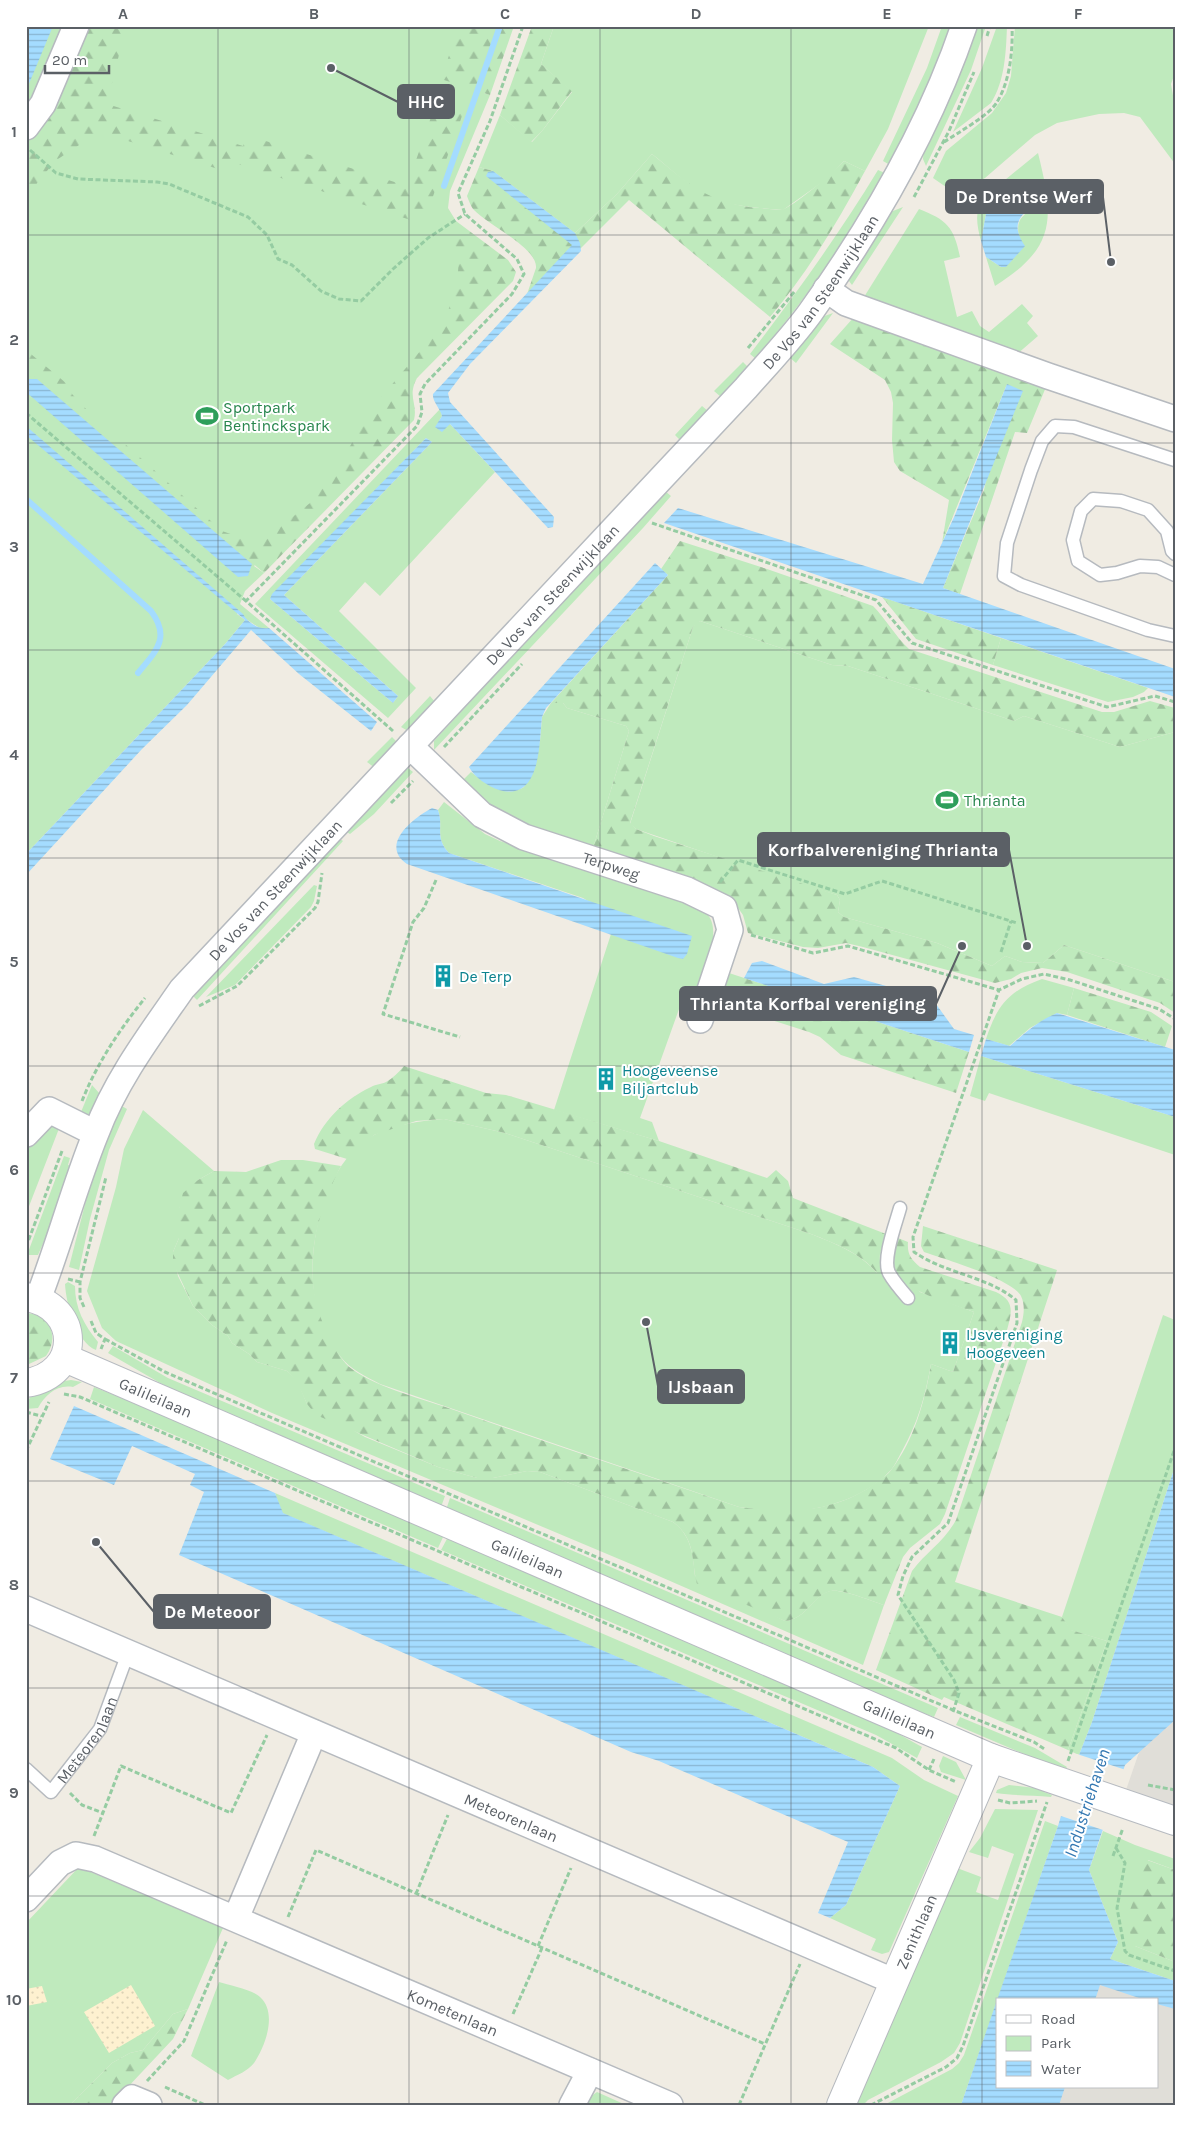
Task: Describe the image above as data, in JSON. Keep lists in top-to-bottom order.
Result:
{
  "streets": {
    "main road": ["Galileilaan", "Zenithlaan"],
    "street": [
      "De Vos van Steenwijklaan",
      "Terpweg",
      "Meteorenlaan",
      "Kometenlaan"
    ]
  },
  "crossings": [
    ["De Vos van Steenwijklaan", "Terpweg"],
    ["Galileilaan", "Zenithlaan"],
    ["Meteorenlaan", "Zenithlaan"]
  ],
  "water": ["Industriehaven"],
  "places": {
    "other": [
      "HHC",
      "De Drentse Werf",
      "Thrianta Korfbal vereniging",
      "Korfbalvereniging Thrianta",
      "IJsbaan",
      "De Meteoor"
    ],
    "sports": ["Sportpark Bentinckspark", "Thrianta"],
    "building": ["De Terp", "Hoogeveense Biljartclub", "IJsvereniging Hoogeveen"]
  },
  "legend": ["Road", "Park", "Water"],
  "scale_bar": "20 m",
  "grid": {
    "columns": [
      "A",
      "B",
      "C",
      "D",
      "E",
      "F"
    ],
    "rows": [
      "1",
      "2",
      "3",
      "4",
      "5",
      "6",
      "7",
      "8",
      "9",
      "10"
    ]
  }
}
